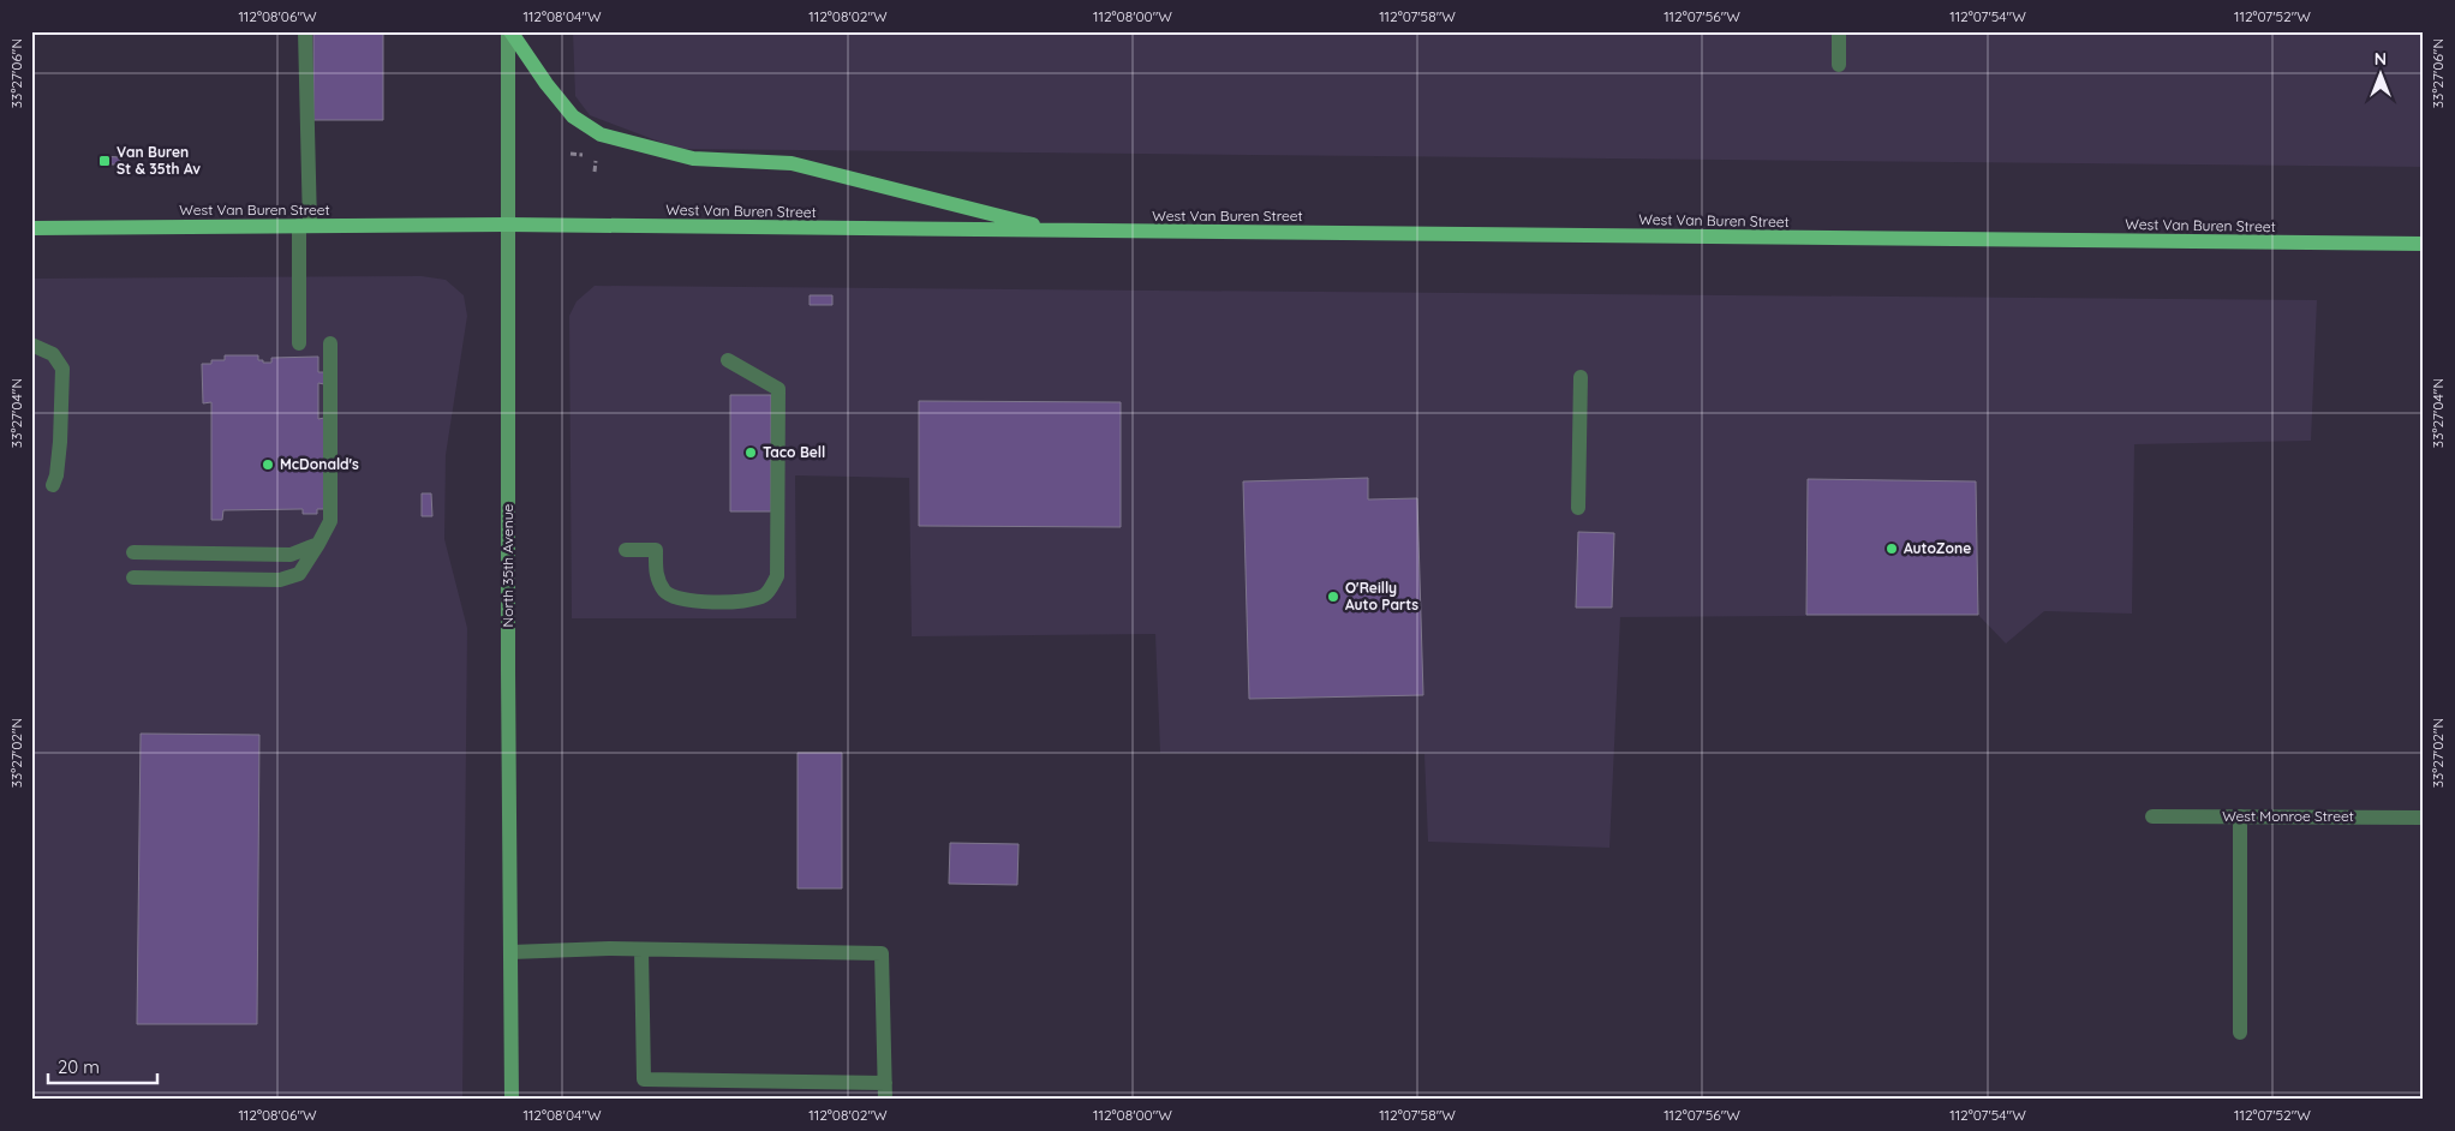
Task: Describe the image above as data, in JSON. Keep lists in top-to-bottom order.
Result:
{
  "streets": {
    "main road": ["West Van Buren Street", "North 35th Avenue"],
    "street": ["West Monroe Street"]
  },
  "crossings": [
    ["West Van Buren Street", "North 35th Avenue"]
  ],
  "places": {
    "transit": ["Van Buren St & 35th Av"],
    "other": [
      "Taco Bell",
      "McDonald's",
      "AutoZone",
      "O'Reilly Auto Parts"
    ]
  },
  "scale_bar": "20 m",
  "north": "top",
  "coordinates": [
    "112°08'06\"W",
    "112°08'04\"W",
    "112°08'02\"W",
    "112°08'00\"W",
    "112°07'58\"W",
    "112°07'56\"W",
    "112°07'54\"W",
    "112°07'52\"W",
    "33°27'06\"N",
    "33°27'04\"N",
    "33°27'02\"N"
  ]
}
